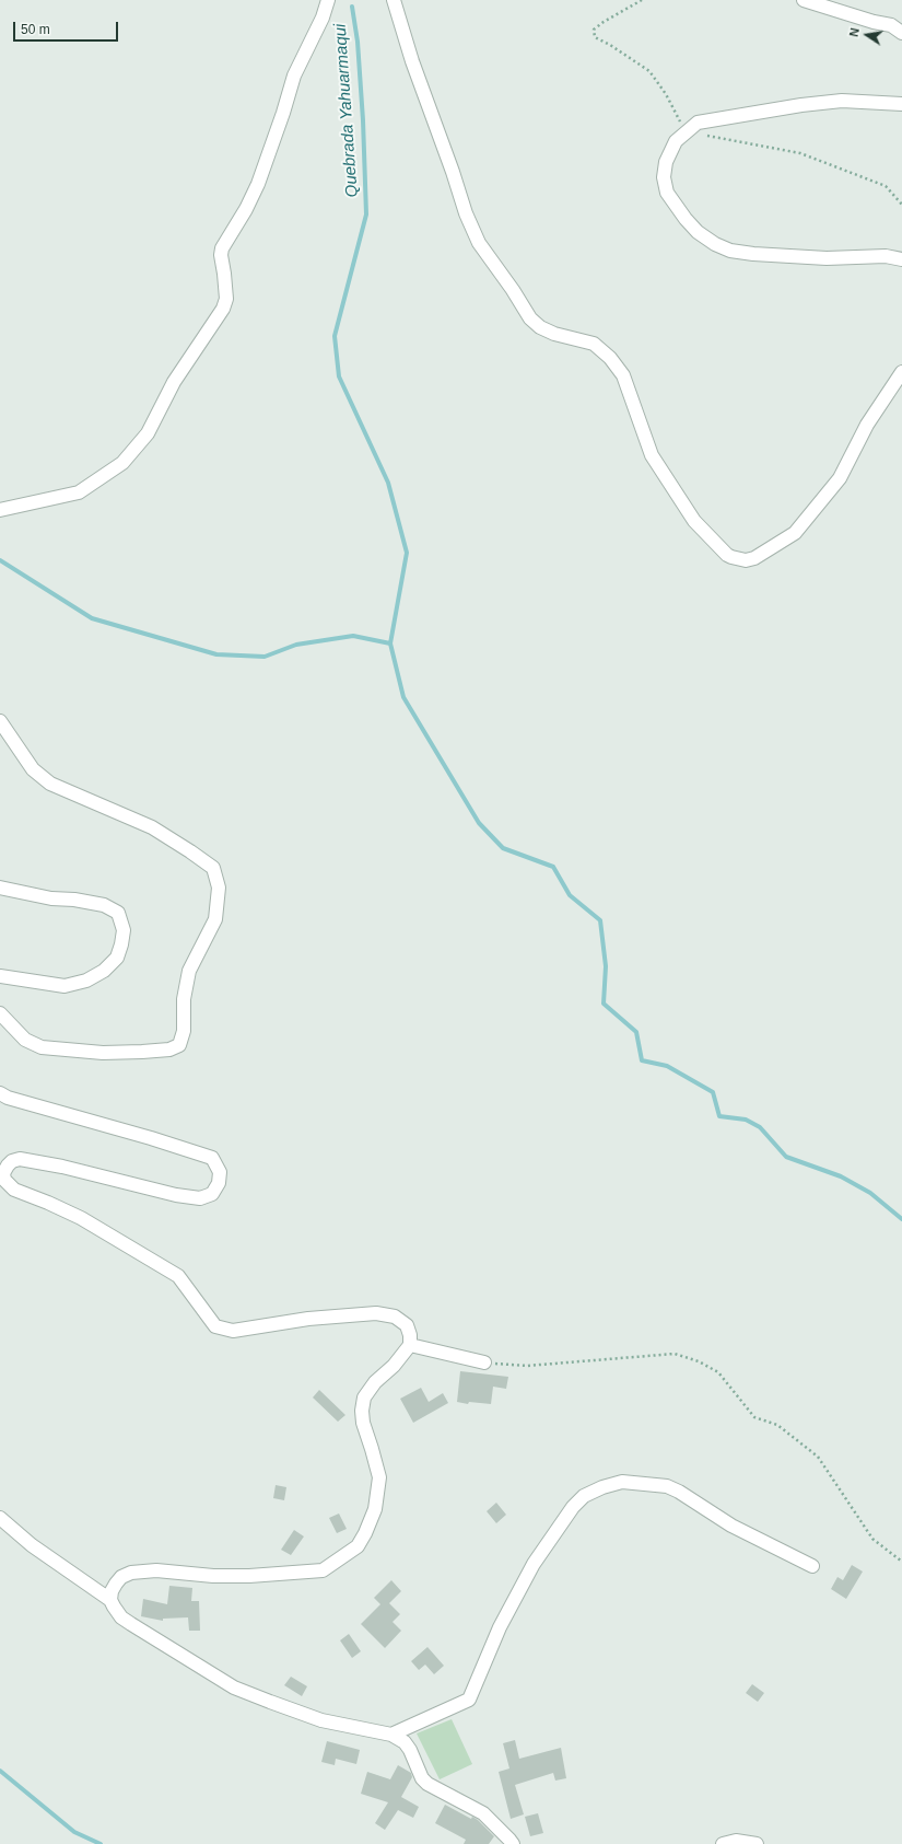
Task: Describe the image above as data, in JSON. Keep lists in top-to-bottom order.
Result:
{
  "water": ["Quebrada Yahuarmaqui"],
  "scale_bar": "50 m",
  "north": "left"
}
